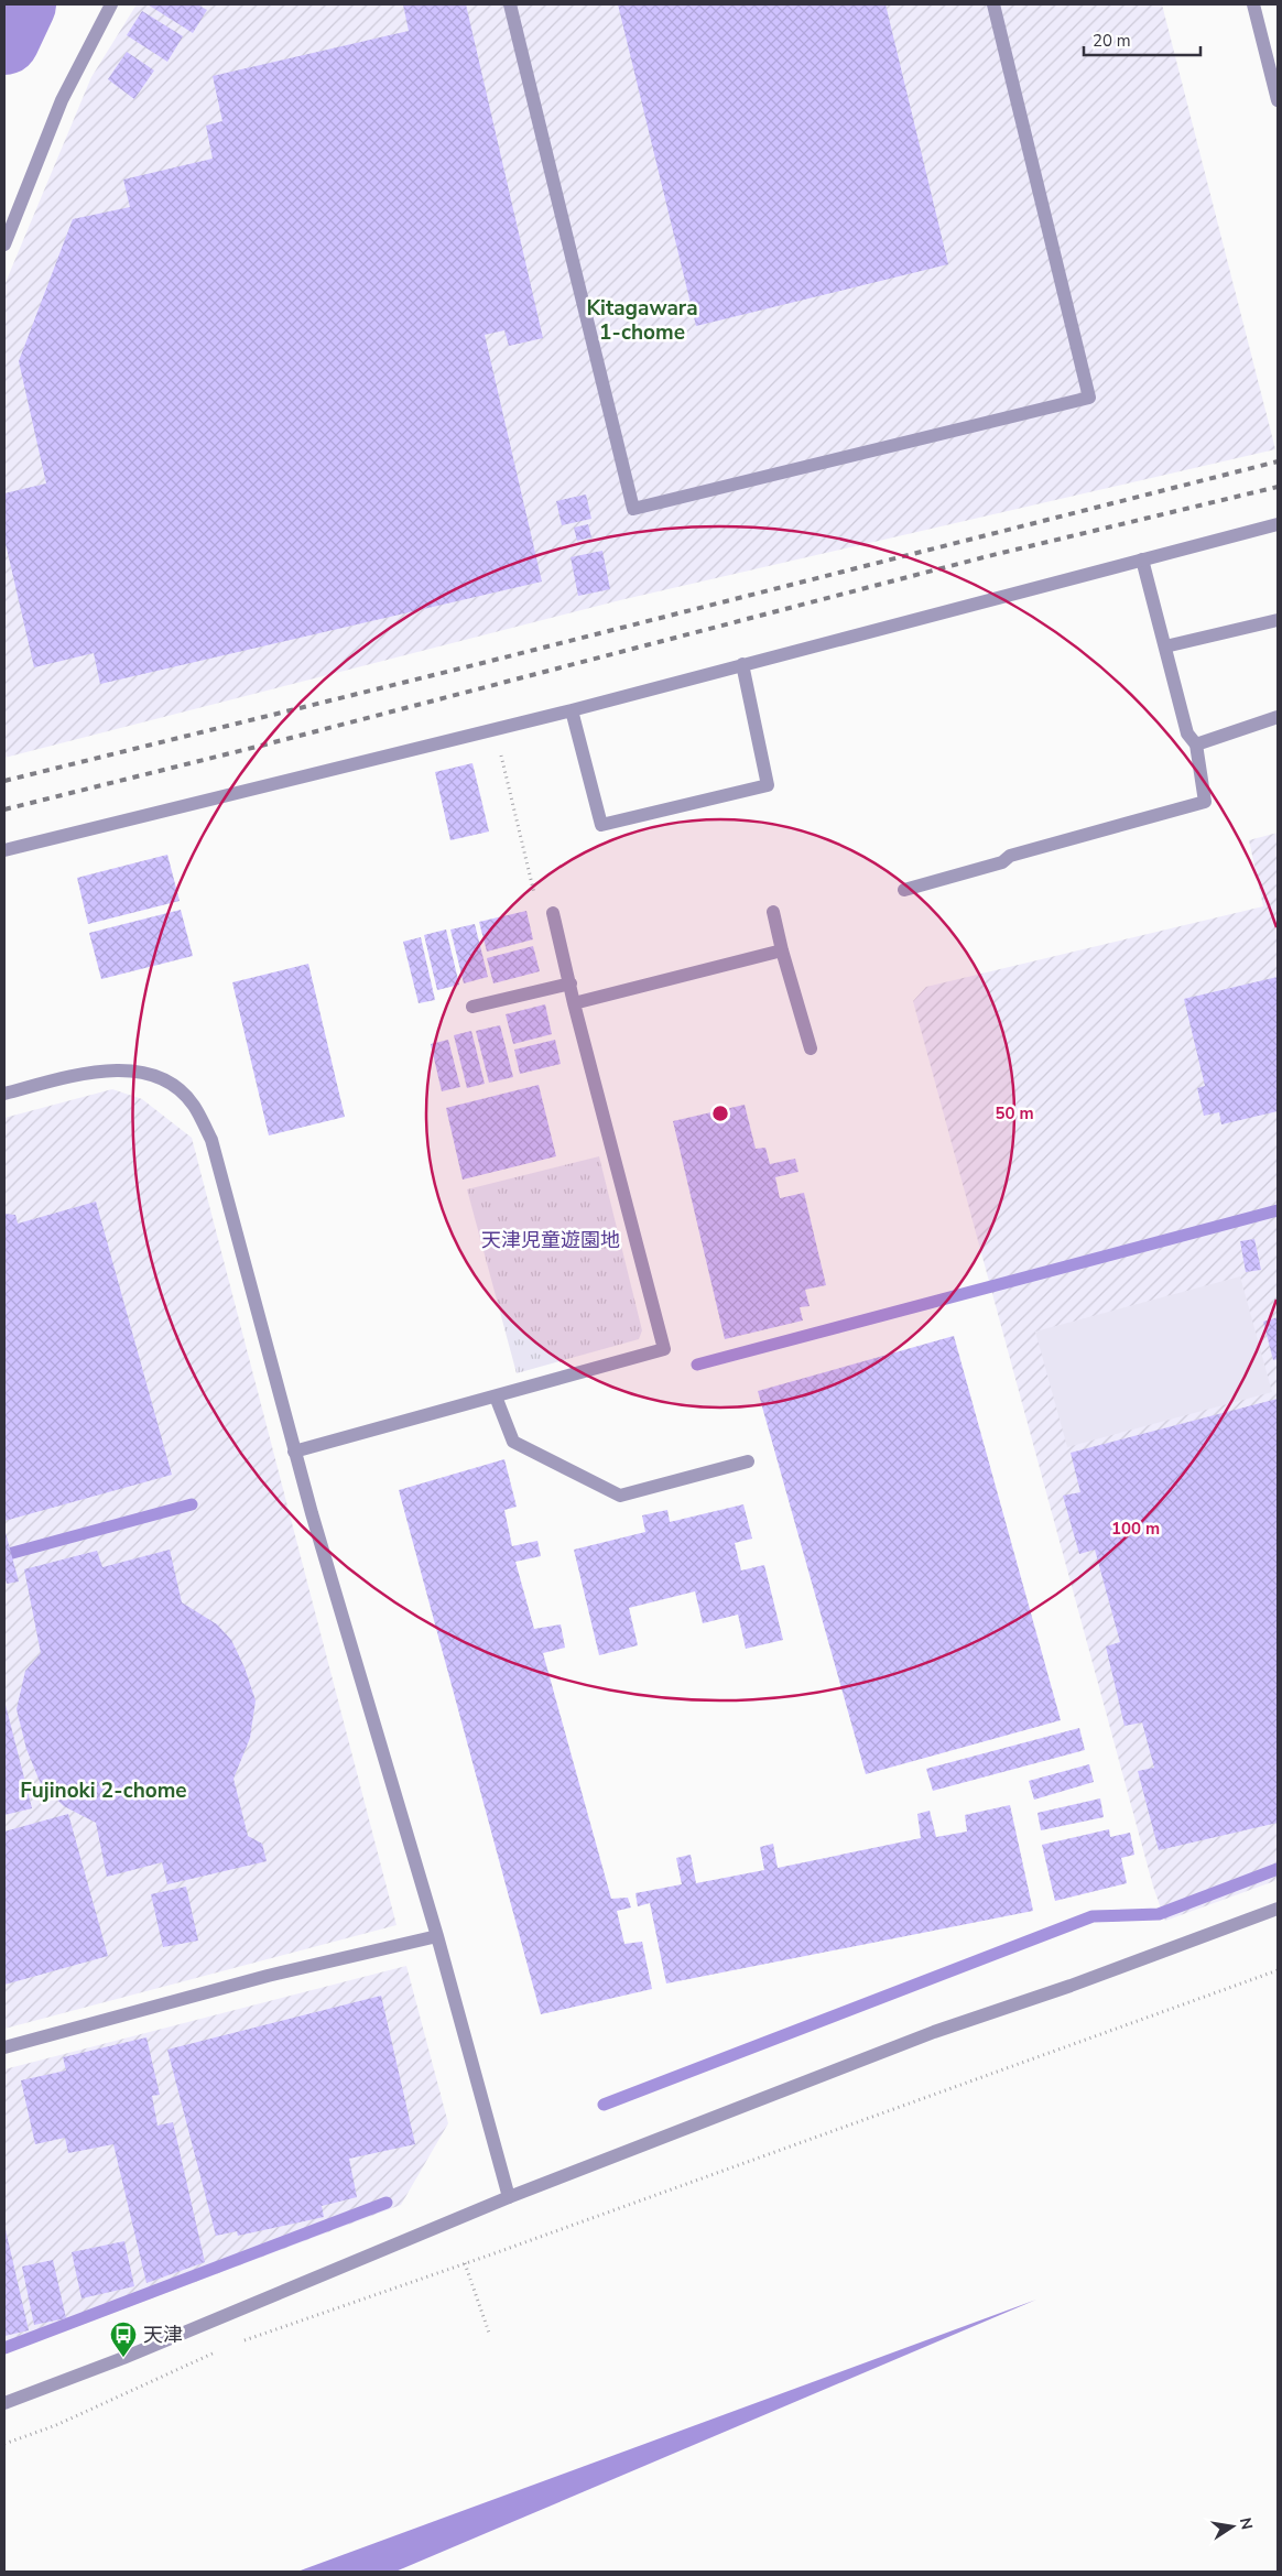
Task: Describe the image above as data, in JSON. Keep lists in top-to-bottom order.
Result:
{
  "districts": ["Kitagawara 1-chome", "Fujinoki 2-chome"],
  "parks": ["天津児童遊園地"],
  "places": {
    "bus stop": ["天津"]
  },
  "scale_bar": "20 m",
  "north": "right",
  "rings": ["50 m", "100 m"]
}
